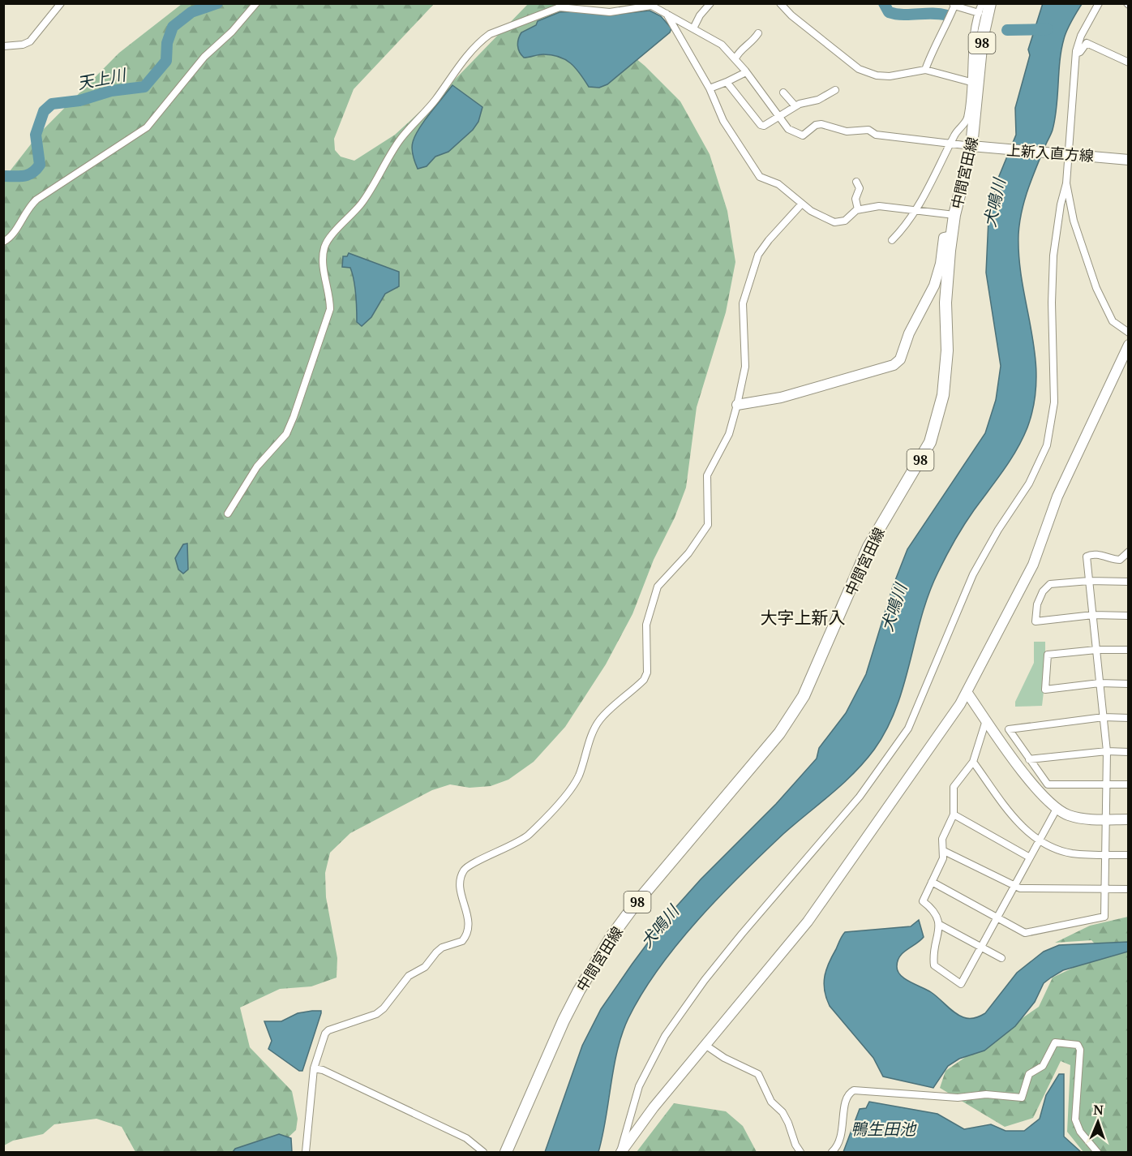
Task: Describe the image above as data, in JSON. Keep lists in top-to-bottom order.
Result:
{
  "streets": {
    "main road": ["98", "中間宮田線"],
    "street": ["上新入直方線"]
  },
  "crossings": [
    ["上新入直方線", "中間宮田線"]
  ],
  "districts": ["大字上新入"],
  "water": ["天上川", "犬鳴川", "鴨生田池"],
  "north": "top"
}
